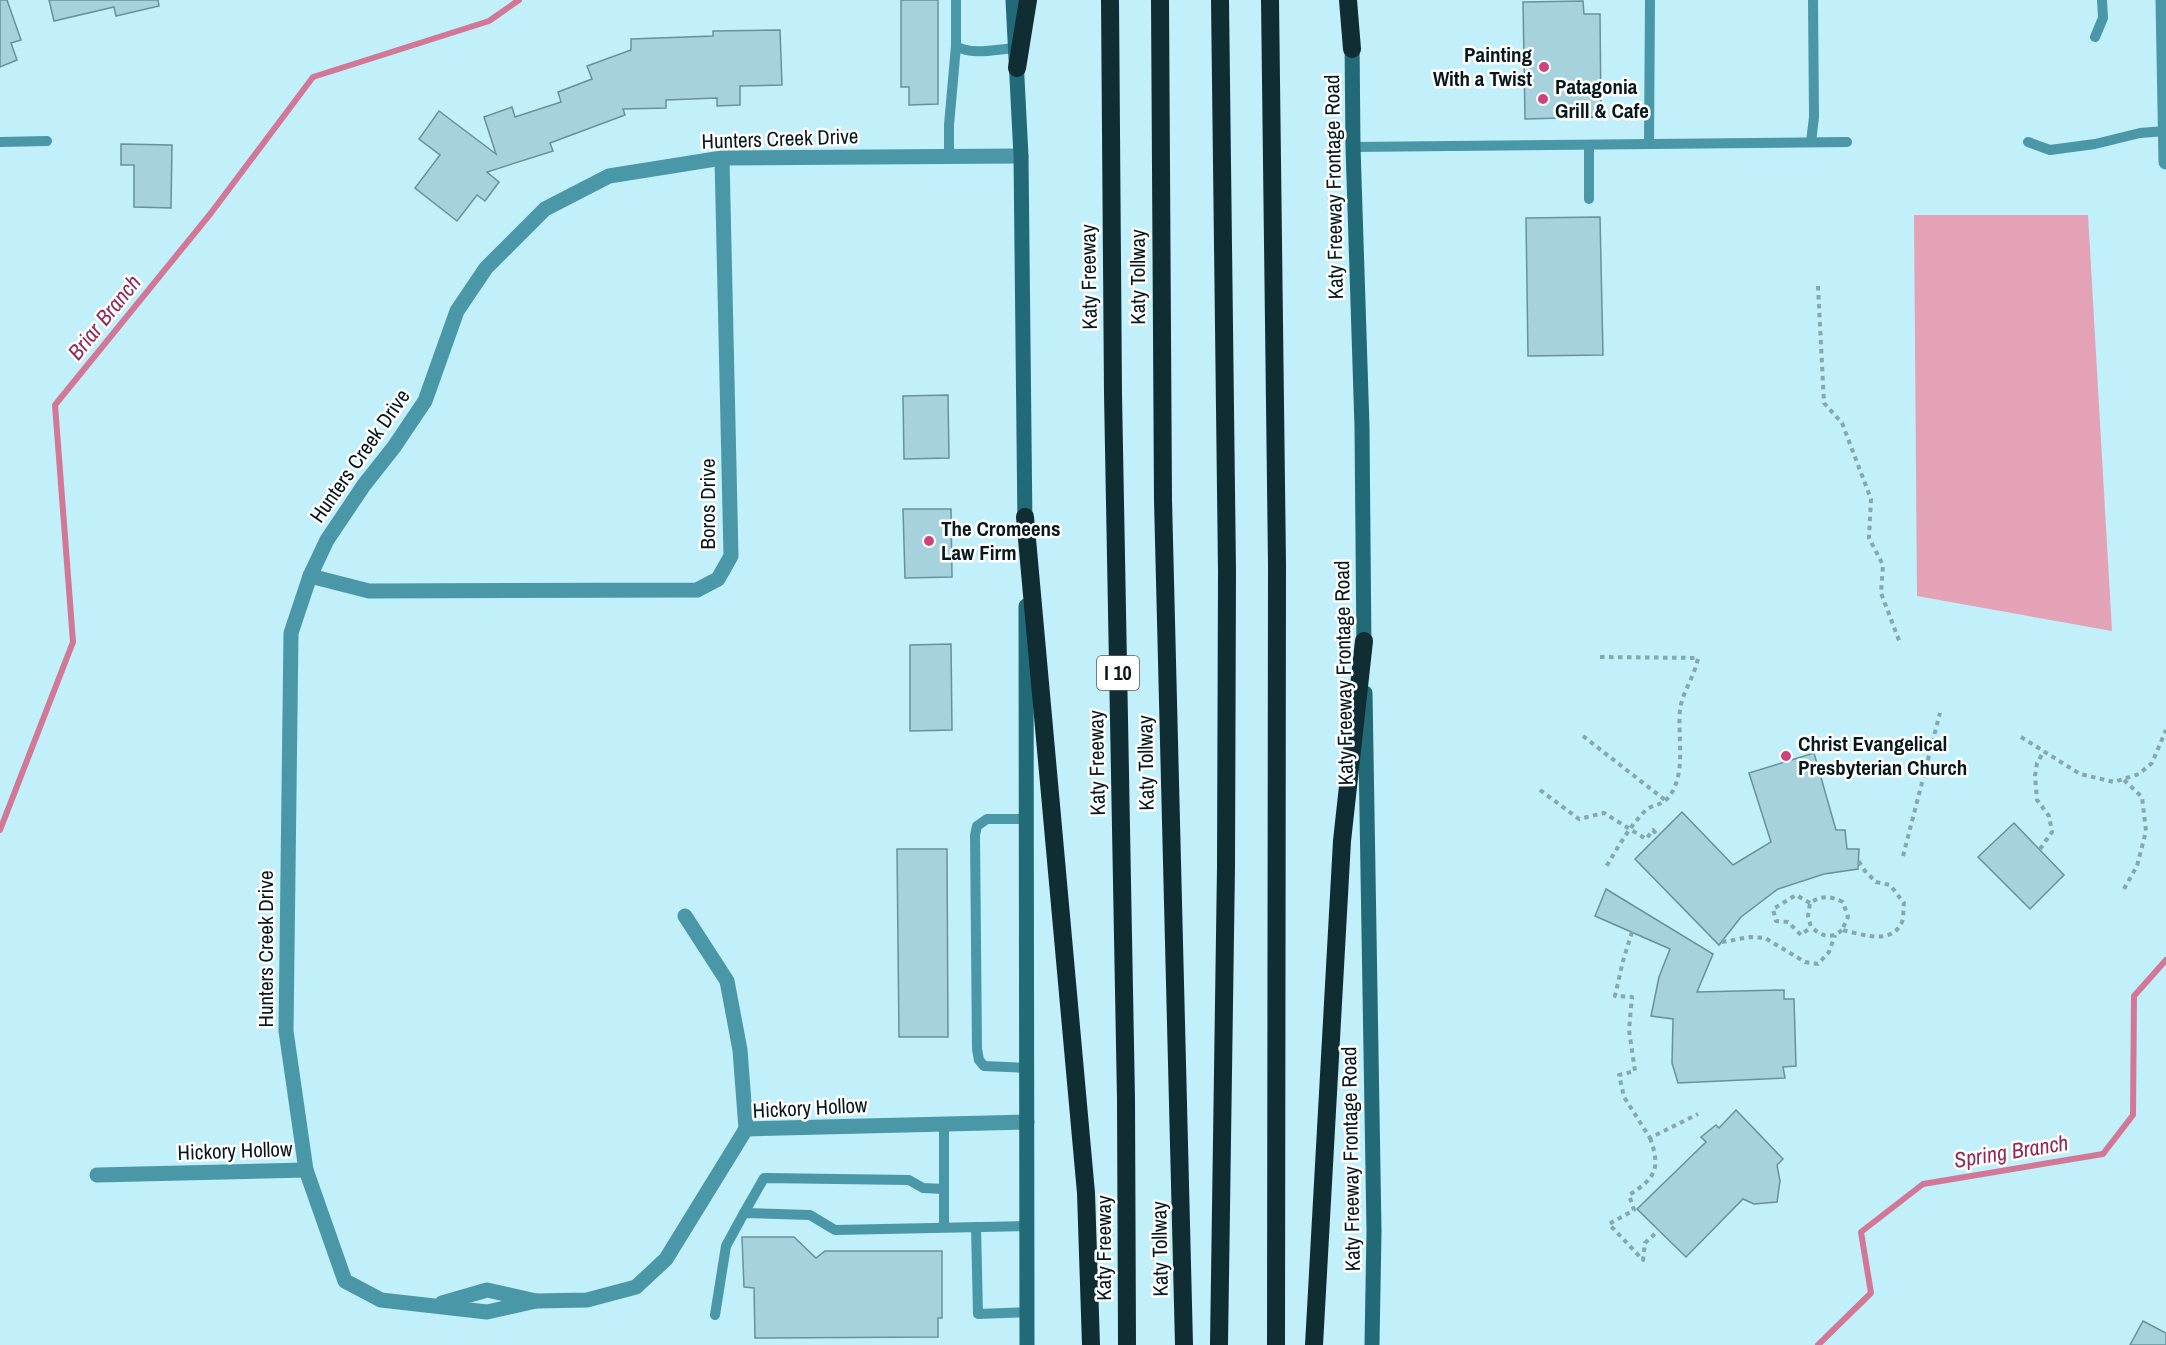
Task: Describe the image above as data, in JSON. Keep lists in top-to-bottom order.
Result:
{
  "streets": {
    "highway": ["Katy Freeway", "Katy Tollway", "I 10"],
    "main road": ["Katy Freeway Frontage Road"],
    "street": ["Hunters Creek Drive", "Boros Drive", "Hickory Hollow"]
  },
  "crossings": [
    ["Hunters Creek Drive", "Boros Drive"],
    ["Hunters Creek Drive", "Hickory Hollow"]
  ],
  "water": ["Briar Branch", "Spring Branch"],
  "places": [
    "Painting With a Twist",
    "Patagonia Grill & Cafe",
    "The Cromeens Law Firm",
    "Christ Evangelical Presbyterian Church"
  ]
}
